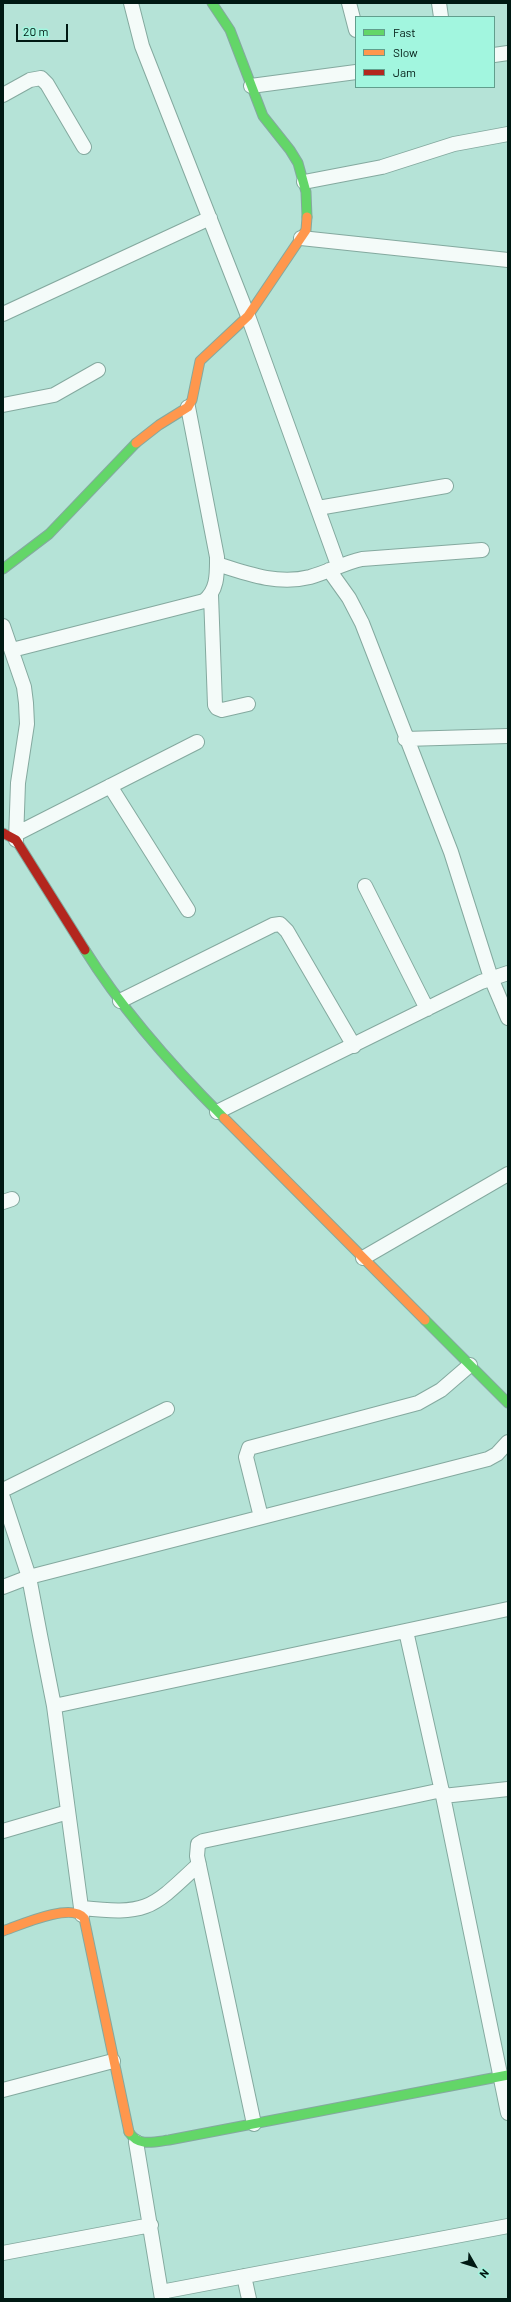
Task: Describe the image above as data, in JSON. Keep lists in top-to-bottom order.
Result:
{
  "legend": ["Fast", "Slow", "Jam"],
  "scale_bar": "20 m",
  "north": "bottom right"
}
